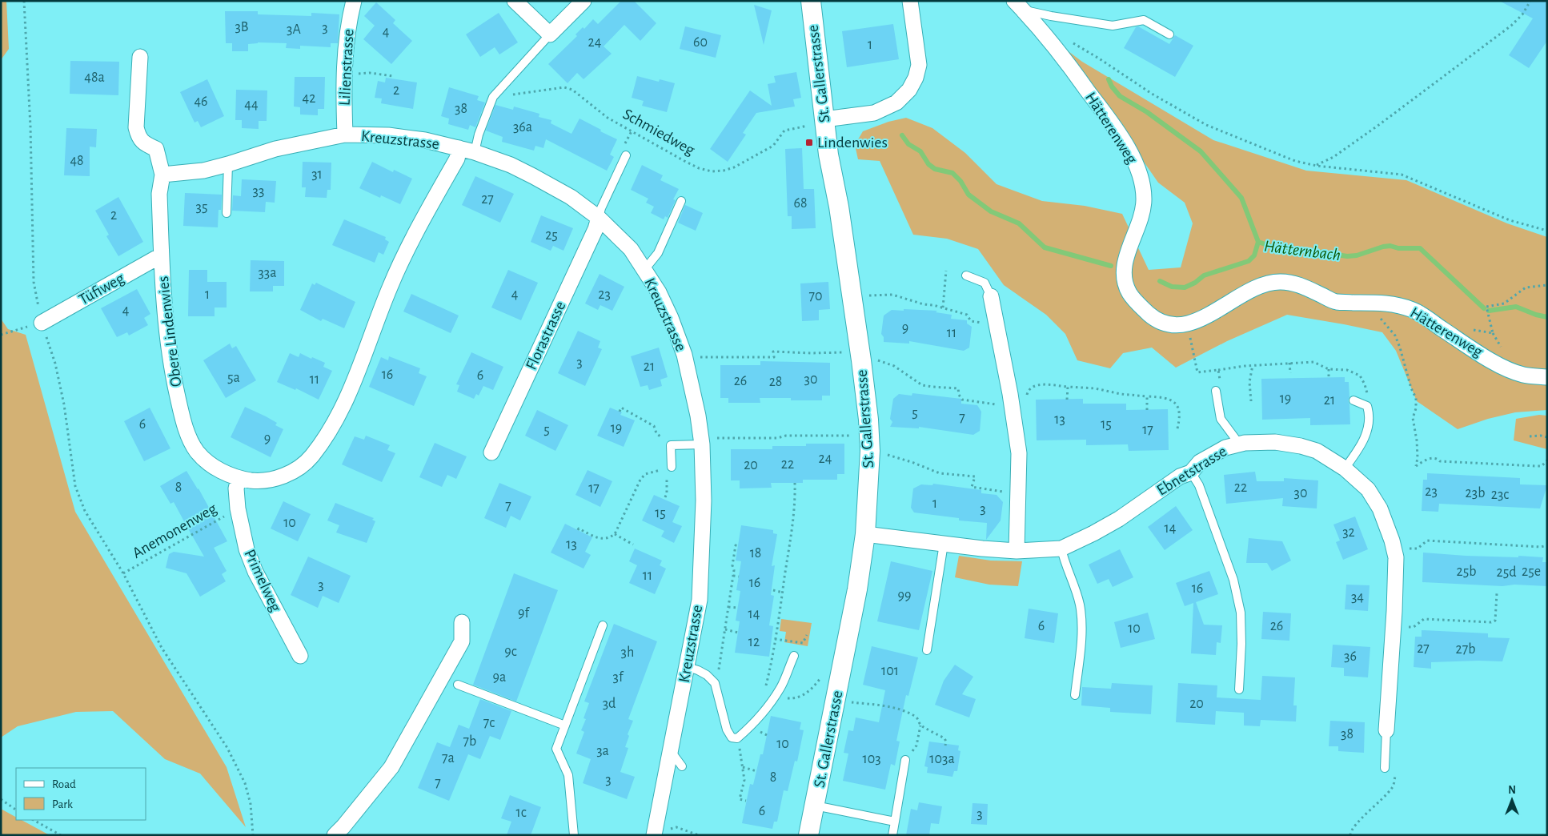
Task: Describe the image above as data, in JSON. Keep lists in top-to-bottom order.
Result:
{
  "streets": {
    "street": [
      "Lilienstrasse",
      "St. Gallerstrasse",
      "Hätterenweg",
      "Kreuzstrasse",
      "Tüfiweg",
      "Obere Lindenwies",
      "Florastrasse",
      "Ebnetstrasse",
      "Primelweg"
    ],
    "path": ["Schmiedweg", "Anemonenweg"]
  },
  "crossings": [
    ["Lilienstrasse", "Kreuzstrasse"],
    ["St. Gallerstrasse", "Schmiedweg"],
    ["St. Gallerstrasse", "Ebnetstrasse"],
    ["Kreuzstrasse", "Obere Lindenwies"],
    ["Kreuzstrasse", "Florastrasse"],
    ["Tüfiweg", "Obere Lindenwies"],
    ["Obere Lindenwies", "Primelweg"],
    ["Anemonenweg", "Primelweg"]
  ],
  "water": ["Hätternbach"],
  "places": {
    "transit": ["Lindenwies"]
  },
  "house_numbers": [
    "3B",
    "3",
    "3A",
    "4",
    "24",
    "60",
    "1",
    "48a",
    "2",
    "42",
    "46",
    "44",
    "38",
    "36a",
    "48",
    "31",
    "33",
    "27",
    "68",
    "35",
    "2",
    "25",
    "33a",
    "1",
    "4",
    "23",
    "70",
    "4",
    "9",
    "11",
    "3",
    "21",
    "16",
    "6",
    "5a",
    "11",
    "30",
    "26",
    "28",
    "19",
    "21",
    "5",
    "7",
    "13",
    "6",
    "15",
    "19",
    "5",
    "17",
    "9",
    "24",
    "22",
    "20",
    "8",
    "22",
    "17",
    "23",
    "30",
    "23b",
    "23c",
    "1",
    "7",
    "3",
    "15",
    "10",
    "14",
    "32",
    "13",
    "18",
    "25b",
    "25e",
    "25d",
    "11",
    "16",
    "3",
    "16",
    "99",
    "34",
    "9f",
    "14",
    "6",
    "26",
    "10",
    "12",
    "27",
    "27b",
    "9c",
    "3h",
    "36",
    "101",
    "9a",
    "3f",
    "3d",
    "20",
    "7c",
    "38",
    "7b",
    "10",
    "3a",
    "7a",
    "103",
    "103a",
    "8",
    "3",
    "7",
    "6",
    "1c",
    "3"
  ],
  "legend": ["Road", "Park"],
  "north": "top"
}
